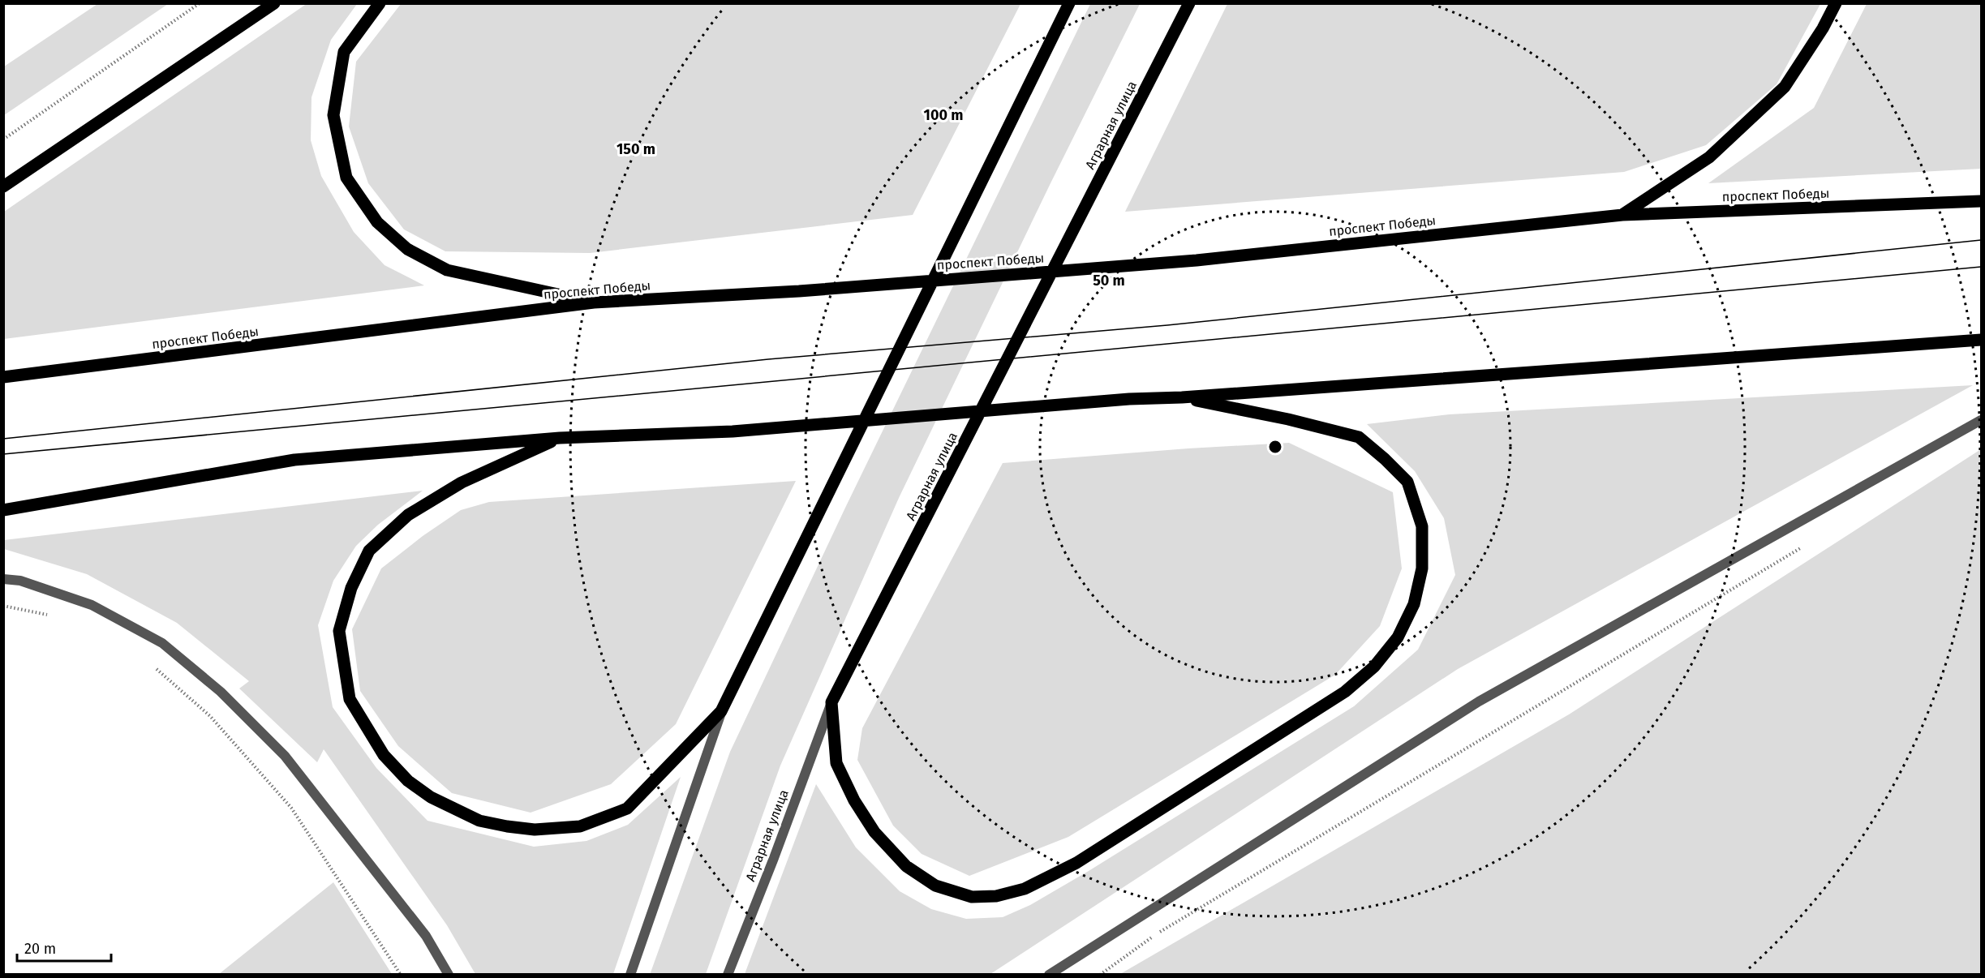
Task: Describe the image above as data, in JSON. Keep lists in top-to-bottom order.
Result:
{
  "streets": {
    "main road": ["Аграрная улица", "проспект Победы"]
  },
  "scale_bar": "20 m",
  "rings": ["100 m", "150 m", "50 m"]
}
